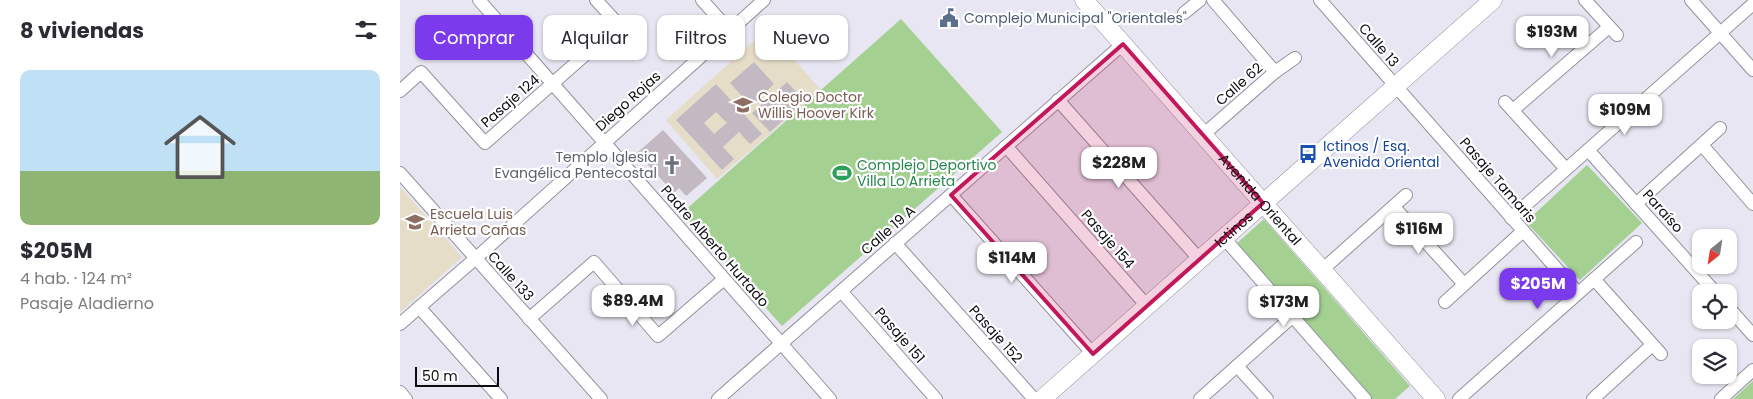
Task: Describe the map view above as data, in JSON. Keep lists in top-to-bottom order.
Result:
{
  "streets": {
    "street": [
      "Calle 13",
      "Calle 62",
      "Pasaje 124",
      "Diego Rojas",
      "Pasaje Tamaris",
      "Avenida Oriental",
      "Paraíso",
      "Ictinos",
      "Calle 19 A",
      "Pasaje 154",
      "Padre Alberto Hurtado",
      "Calle 133",
      "Pasaje 152",
      "Pasaje 151"
    ]
  },
  "crossings": [
    ["Calle 13", "Pasaje Tamaris"],
    ["Calle 13", "Ictinos"],
    ["Calle 62", "Avenida Oriental"],
    ["Pasaje 124", "Padre Alberto Hurtado"],
    ["Diego Rojas", "Padre Alberto Hurtado"],
    ["Diego Rojas", "Calle 133"],
    ["Pasaje Tamaris", "Ictinos"],
    ["Avenida Oriental", "Ictinos"],
    ["Avenida Oriental", "Calle 19 A"],
    ["Ictinos", "Pasaje 154"],
    ["Calle 19 A", "Pasaje 154"],
    ["Calle 19 A", "Padre Alberto Hurtado"],
    ["Calle 19 A", "Pasaje 152"],
    ["Calle 19 A", "Pasaje 151"]
  ],
  "places": {
    "public building": ["Complejo Municipal \"Orientales\""],
    "school or university": ["Colegio Doctor Willis Hoover Kirk", "Escuela Luis Arrieta Cañas"],
    "bus stop": ["Ictinos / Esq. Avenida Oriental"],
    "church": ["Templo Iglesia Evangélica Pentecostal"],
    "sports": ["Complejo Deportivo Villa Lo Arrieta"]
  },
  "scale_bar": "50 m",
  "north": "bottom left",
  "page": {
    "heading": "8 viviendas",
    "chip": [
      "Comprar",
      "Alquilar",
      "Filtros",
      "Nuevo"
    ],
    "price": [
      "$193M",
      "$109M",
      "$228M",
      "$116M",
      "$114M",
      "$205M",
      "$89.4M",
      "$173M"
    ],
    "list": [
      {
        "name": "$205M",
        "note": "4 hab. · 124 m² · Pasaje Aladierno"
      }
    ],
    "scale": "50 m"
  }
}
